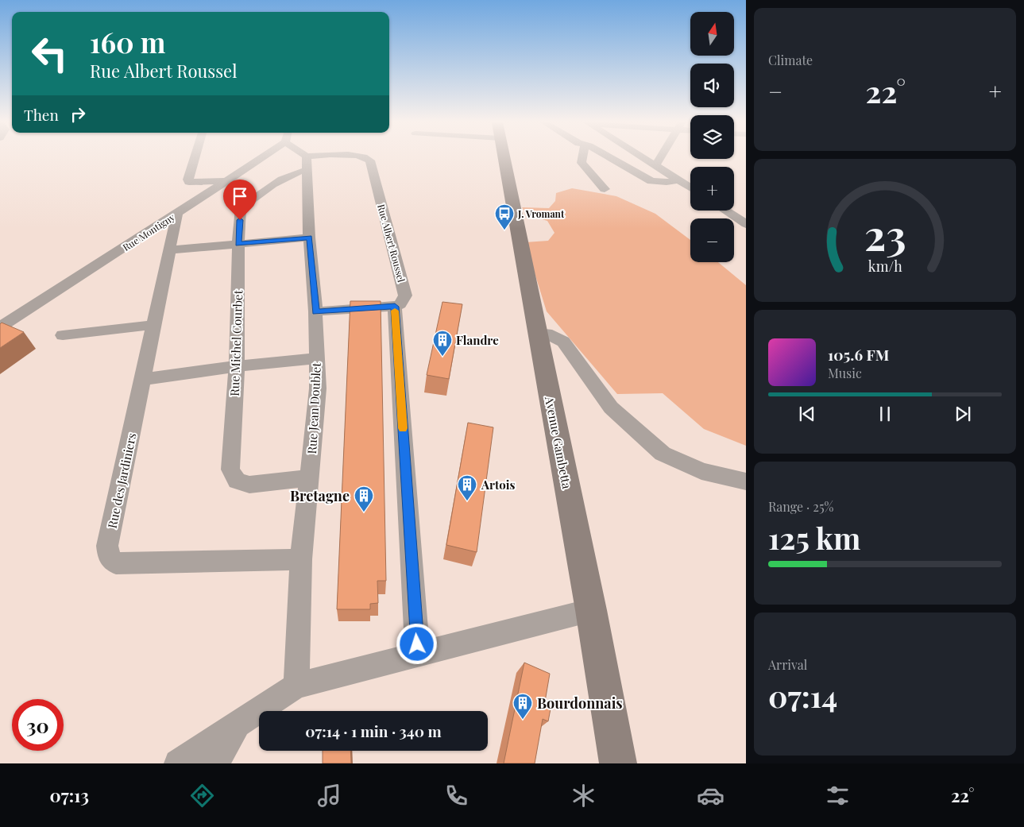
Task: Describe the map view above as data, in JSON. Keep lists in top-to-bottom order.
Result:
{
  "streets": {
    "main road": ["Avenue Gambetta"],
    "street": [
      "Rue Montigny",
      "Rue Albert Roussel",
      "Rue Michel Courbet",
      "Rue Jean Doublet",
      "Rue des Jardiniers"
    ]
  },
  "crossings": [
    ["Rue Montigny", "Rue des Jardiniers"],
    ["Rue Albert Roussel", "Rue Michel Courbet"],
    ["Rue Albert Roussel", "Rue Jean Doublet"],
    ["Rue Michel Courbet", "Rue Jean Doublet"],
    ["Rue Jean Doublet", "Rue des Jardiniers"]
  ],
  "places": {
    "bus stop": ["J. Vromant"],
    "building": [
      "Flandre",
      "Artois",
      "Bretagne",
      "Bourdonnais"
    ]
  },
  "north": "top",
  "page": {
    "tile": [
      "Climate",
      ["Range · 25%", "125 km"],
      ["Arrival", "07:14"]
    ],
    "map_buttons": ["+", "−"],
    "turn": ["160 m", "Rue Albert Roussel"],
    "heat": ["−", "22°", "+"],
    "then": "Then",
    "song": ["105.6 FM", "Music"],
    "limit": "30",
    "trip": "07:14 · 1 min · 340 m",
    "tabs": ["07:13", "22°"],
    "gauge": ["23", "km/h"]
  }
}
